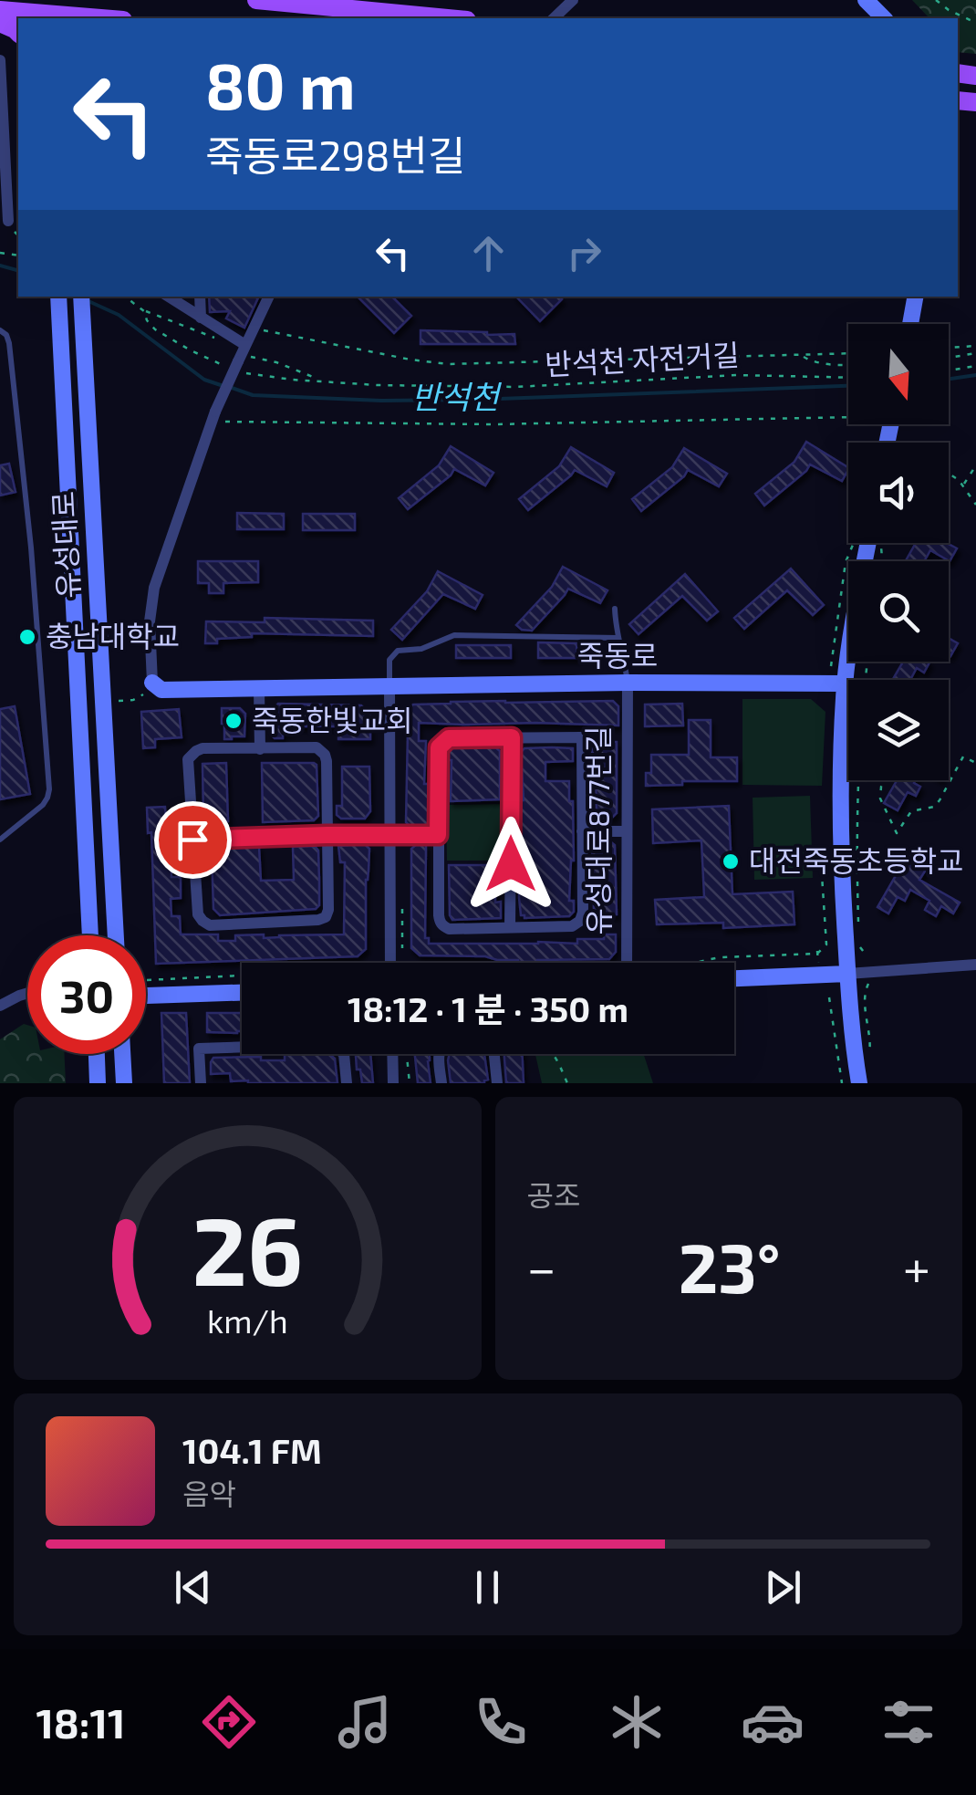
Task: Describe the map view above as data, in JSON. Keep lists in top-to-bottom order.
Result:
{
  "streets": {
    "street": ["유성대로", "죽동로", "유성대로877번길"],
    "path": ["반석천 자전거길"]
  },
  "crossings": [
    ["죽동로", "유성대로877번길"]
  ],
  "water": ["반석천"],
  "places": ["충남대학교", "죽동한빛교회", "대전죽동초등학교"],
  "north": "bottom",
  "page": {
    "turn": ["80 m", "죽동로298번길"],
    "limit": "30",
    "trip": "18:12 · 1 분 · 350 m",
    "tile": "공조",
    "heat": ["−", "23°", "+"],
    "song": ["104.1 FM", "음악"],
    "tabs": "18:11",
    "gauge": ["26", "km/h"]
  }
}
